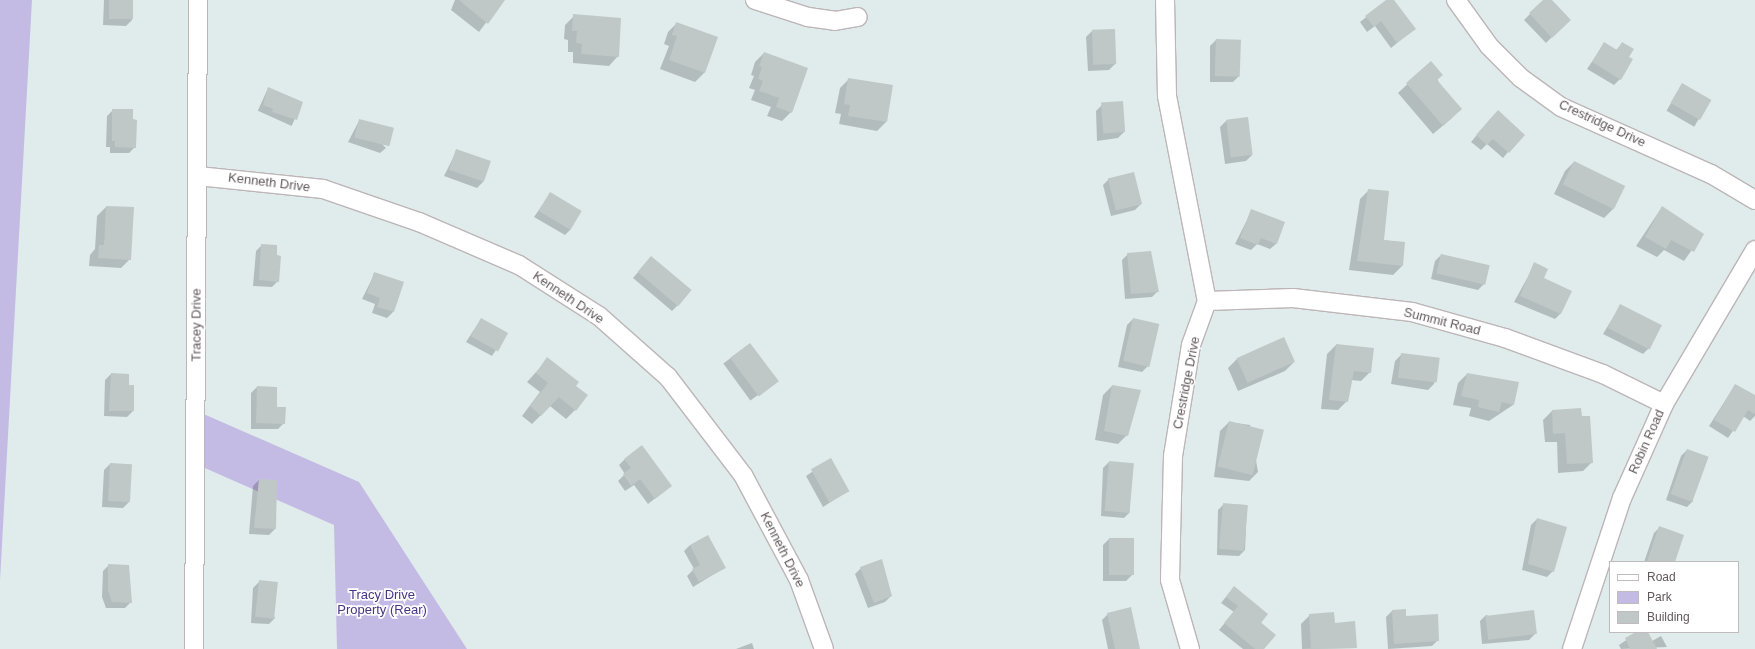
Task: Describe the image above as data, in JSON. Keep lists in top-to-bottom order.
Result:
{
  "streets": {
    "street": [
      "Crestridge Drive",
      "Kenneth Drive",
      "Summit Road",
      "Tracey Drive",
      "Robin Road"
    ]
  },
  "crossings": [
    ["Crestridge Drive", "Summit Road"],
    ["Kenneth Drive", "Tracey Drive"],
    ["Summit Road", "Robin Road"]
  ],
  "parks": ["Tracy Drive Property (Rear)"],
  "legend": ["Road", "Park", "Building"]
}
